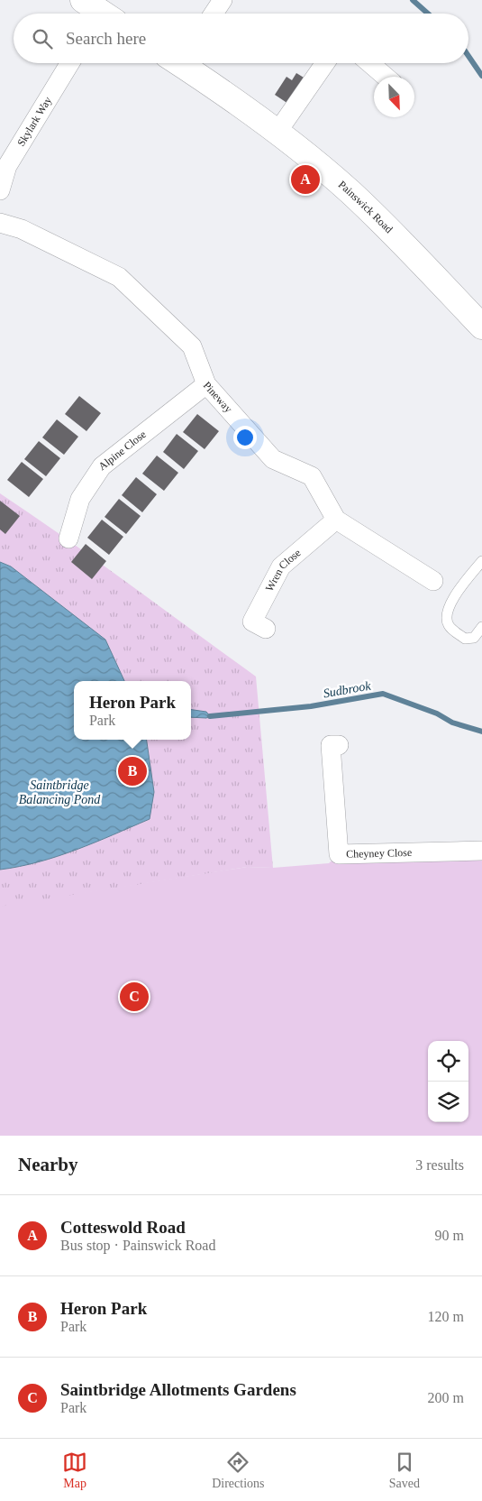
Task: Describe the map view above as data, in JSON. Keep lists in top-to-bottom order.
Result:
{
  "streets": {
    "main road": ["Painswick Road"],
    "street": [
      "Skylark Way",
      "Pineway",
      "Alpine Close",
      "Wren Close",
      "Cheyney Close"
    ]
  },
  "crossings": [
    ["Pineway", "Alpine Close"],
    ["Pineway", "Wren Close"]
  ],
  "water": ["Sudbrook", "Saintbridge Balancing Pond"],
  "north": "bottom right",
  "page": {
    "search": "Search here",
    "pins": ["A", "B", "C"],
    "popup": ["Heron Park", "Park"],
    "heading": ["Nearby", "3 results"],
    "list": [
      {
        "mark": "A",
        "name": "Cotteswold Road",
        "note": "Bus stop · Painswick Road",
        "value": "90 m"
      },
      {
        "mark": "B",
        "name": "Heron Park",
        "note": "Park",
        "value": "120 m"
      },
      {
        "mark": "C",
        "name": "Saintbridge Allotments Gardens",
        "note": "Park",
        "value": "200 m"
      }
    ],
    "nav": ["Map", "Directions", "Saved"]
  }
}
